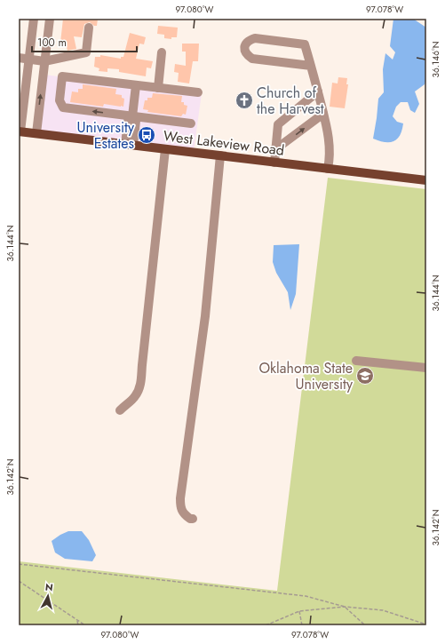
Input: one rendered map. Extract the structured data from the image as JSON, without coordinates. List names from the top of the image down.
{
  "streets": {
    "main road": ["West Lakeview Road"]
  },
  "places": {
    "church": ["Church of the Harvest"],
    "bus stop": ["University Estates"],
    "school or university": ["Oklahoma State University"]
  },
  "scale_bar": "100 m",
  "north": "top",
  "coordinates": [
    "97.080°W",
    "97.078°W",
    "36.146°N",
    "36.144°N",
    "36.142°N"
  ]
}
